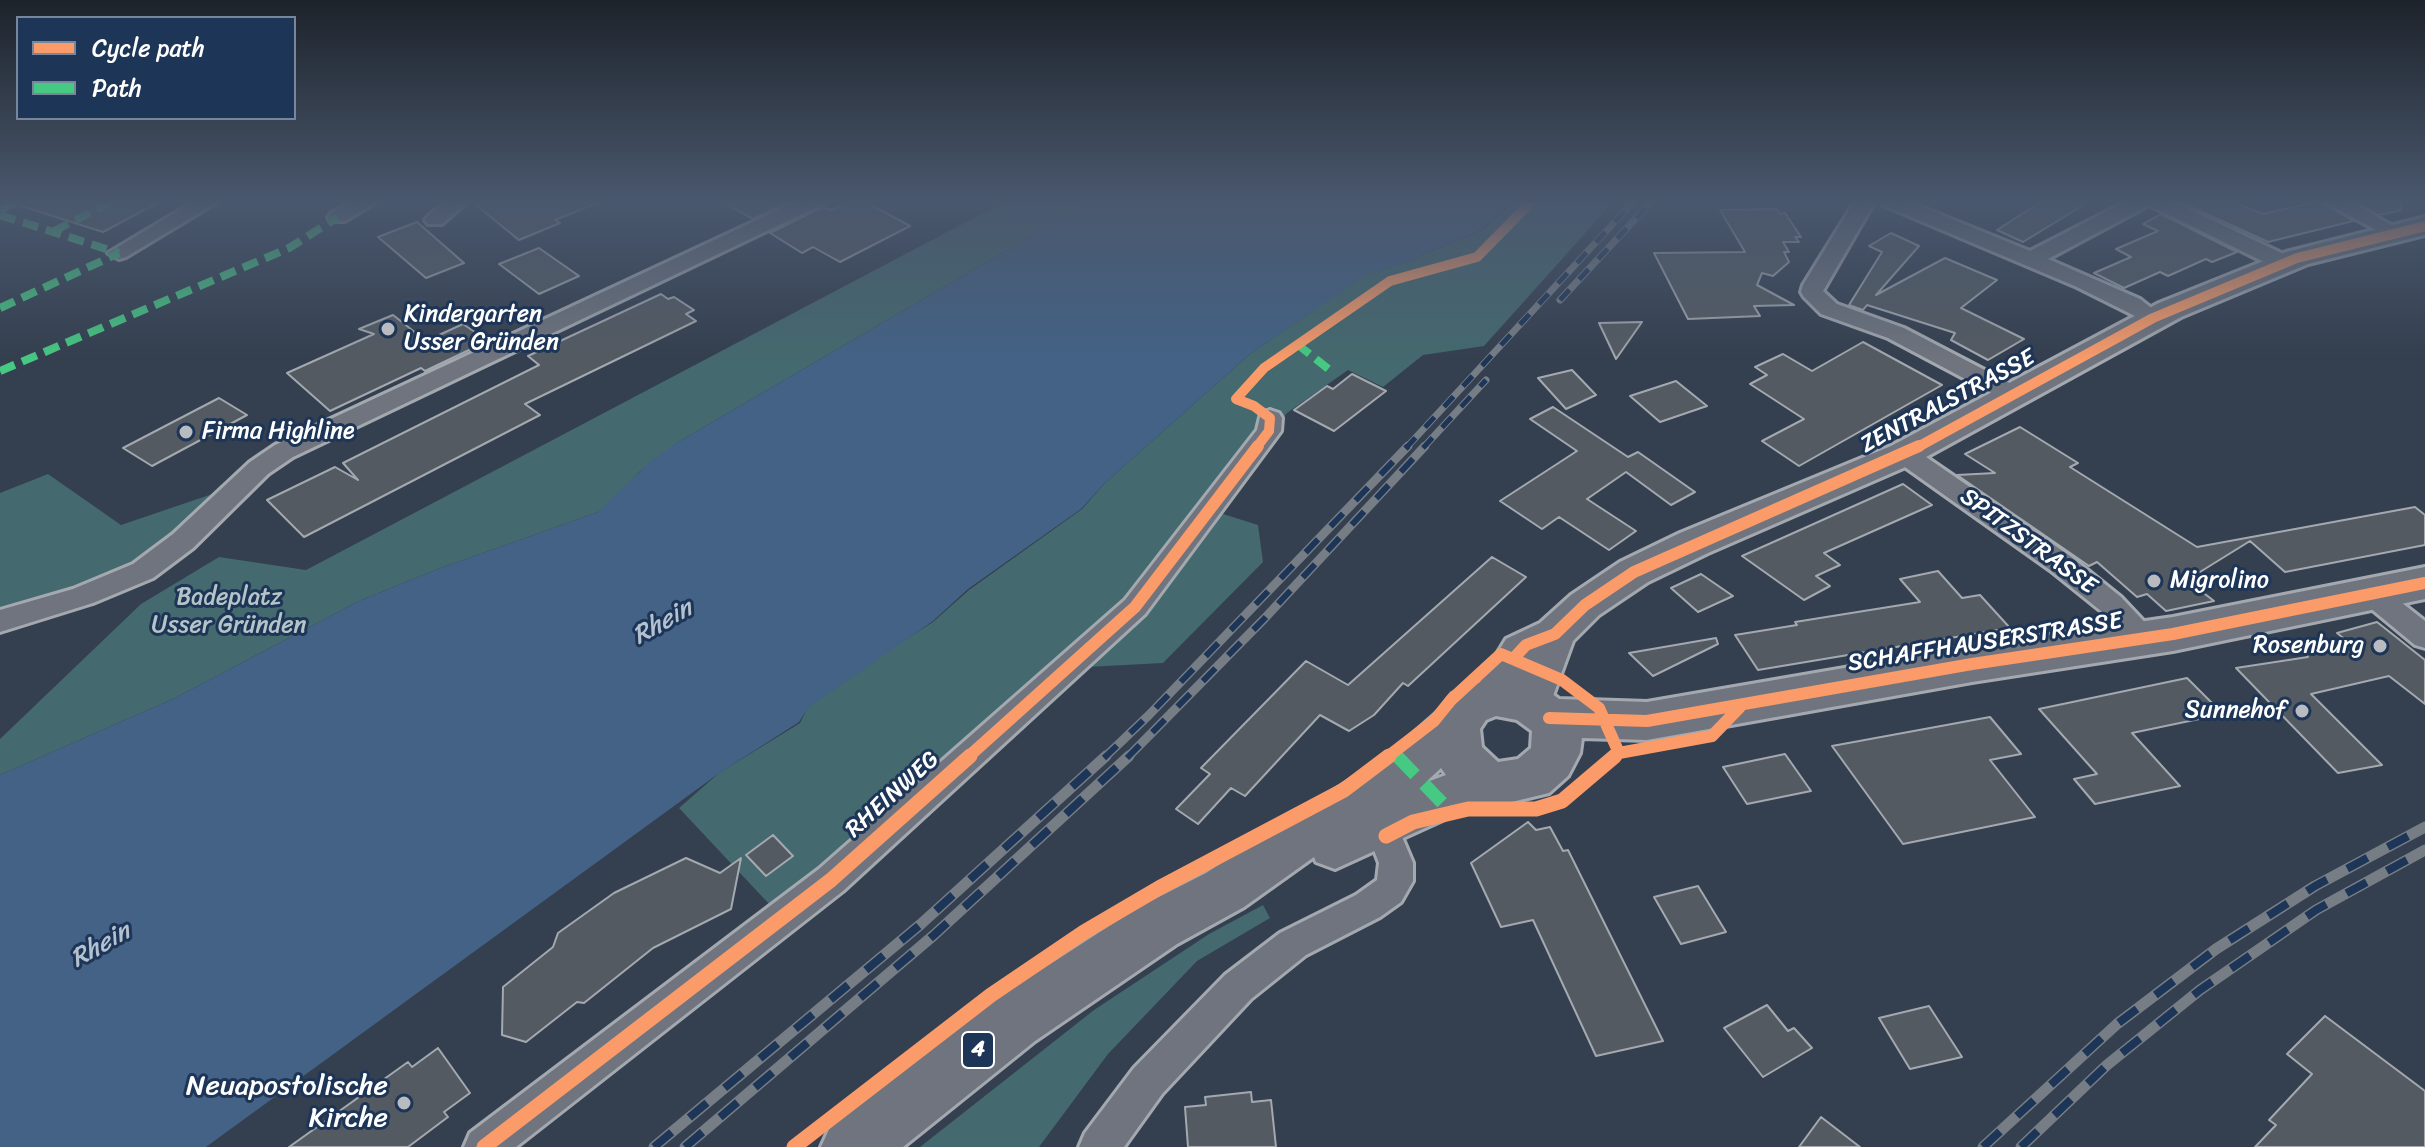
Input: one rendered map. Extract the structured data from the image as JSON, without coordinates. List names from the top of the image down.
{
  "streets": {
    "main road": ["SCHAFFHAUSERSTRASSE", "4"],
    "street": ["ZENTRALSTRASSE", "SPITZSTRASSE", "RHEINWEG"]
  },
  "crossings": [
    ["ZENTRALSTRASSE", "SPITZSTRASSE"],
    ["ZENTRALSTRASSE", "SCHAFFHAUSERSTRASSE"],
    ["SPITZSTRASSE", "SCHAFFHAUSERSTRASSE"]
  ],
  "water": ["Rhein"],
  "parks": ["Badeplatz Usser Gründen"],
  "places": [
    "Kindergarten Usser Gründen",
    "Firma Highline",
    "Migrolino",
    "Rosenburg",
    "Sunnehof",
    "Neuapostolische Kirche"
  ],
  "legend": ["Cycle path", "Path"]
}
